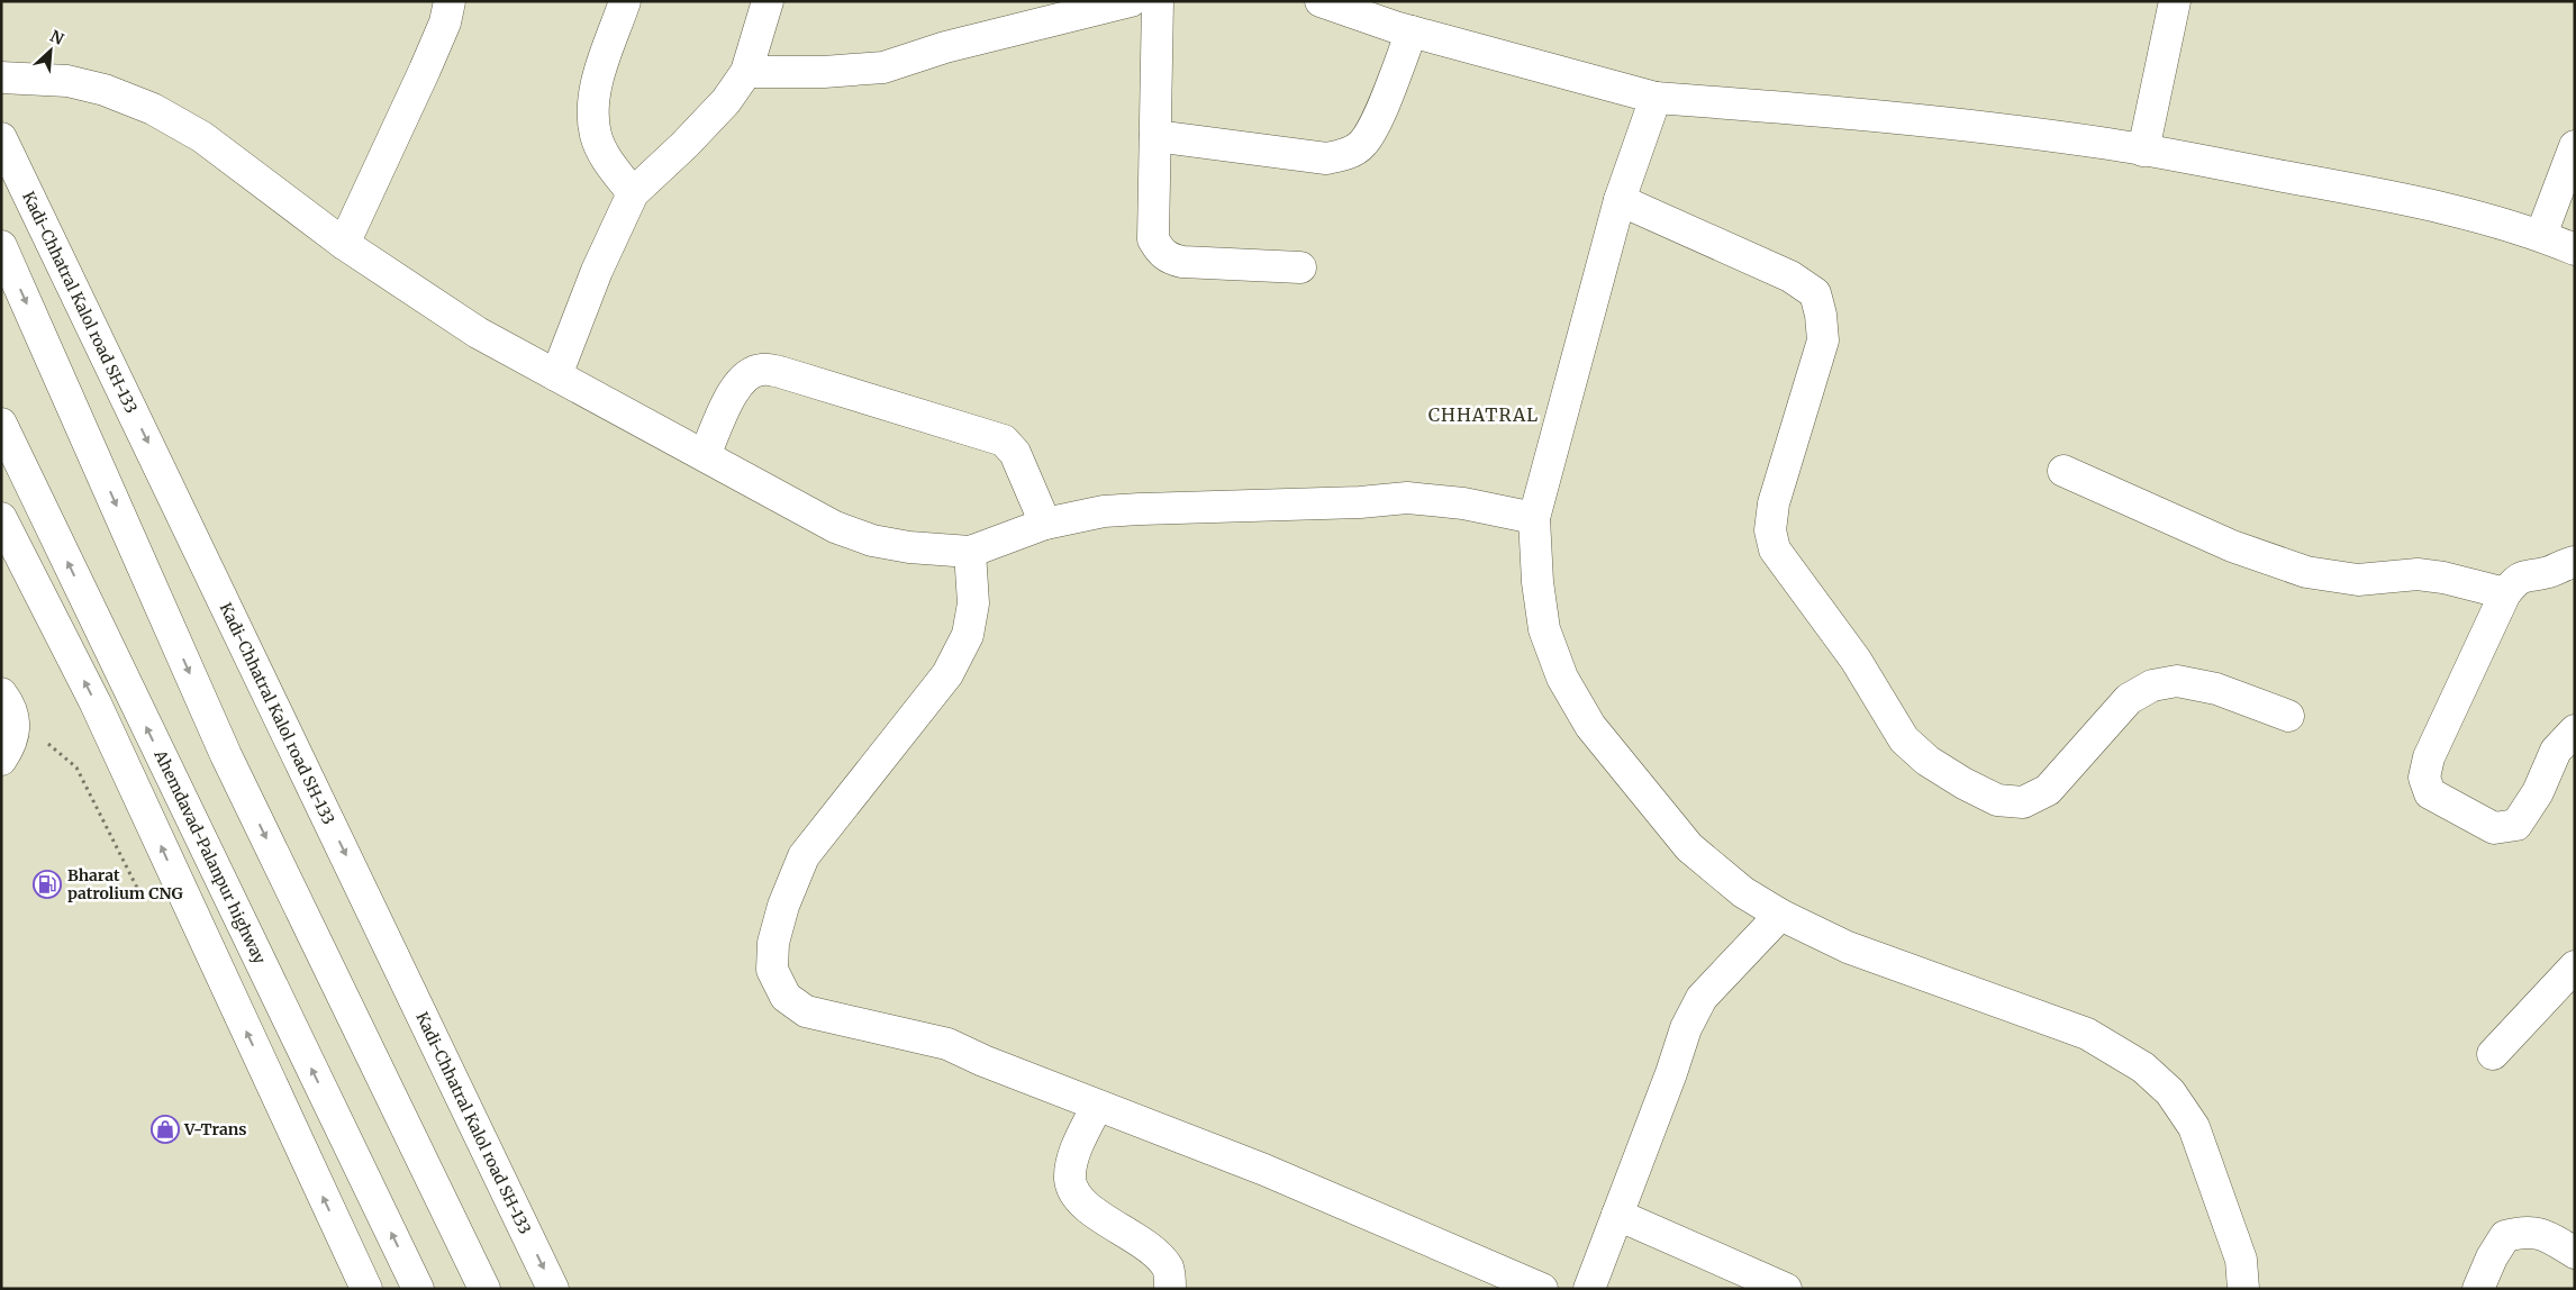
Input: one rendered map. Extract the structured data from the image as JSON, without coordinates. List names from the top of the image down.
{
  "streets": {
    "street": ["Kadi-Chhatral Kalol road SH-133", "Ahemdavad-Palanpur highway"]
  },
  "districts": ["CHHATRAL"],
  "places": {
    "fuel station": ["Bharat patrolium CNG"],
    "shop": ["V-Trans"]
  },
  "north": "top right"
}
